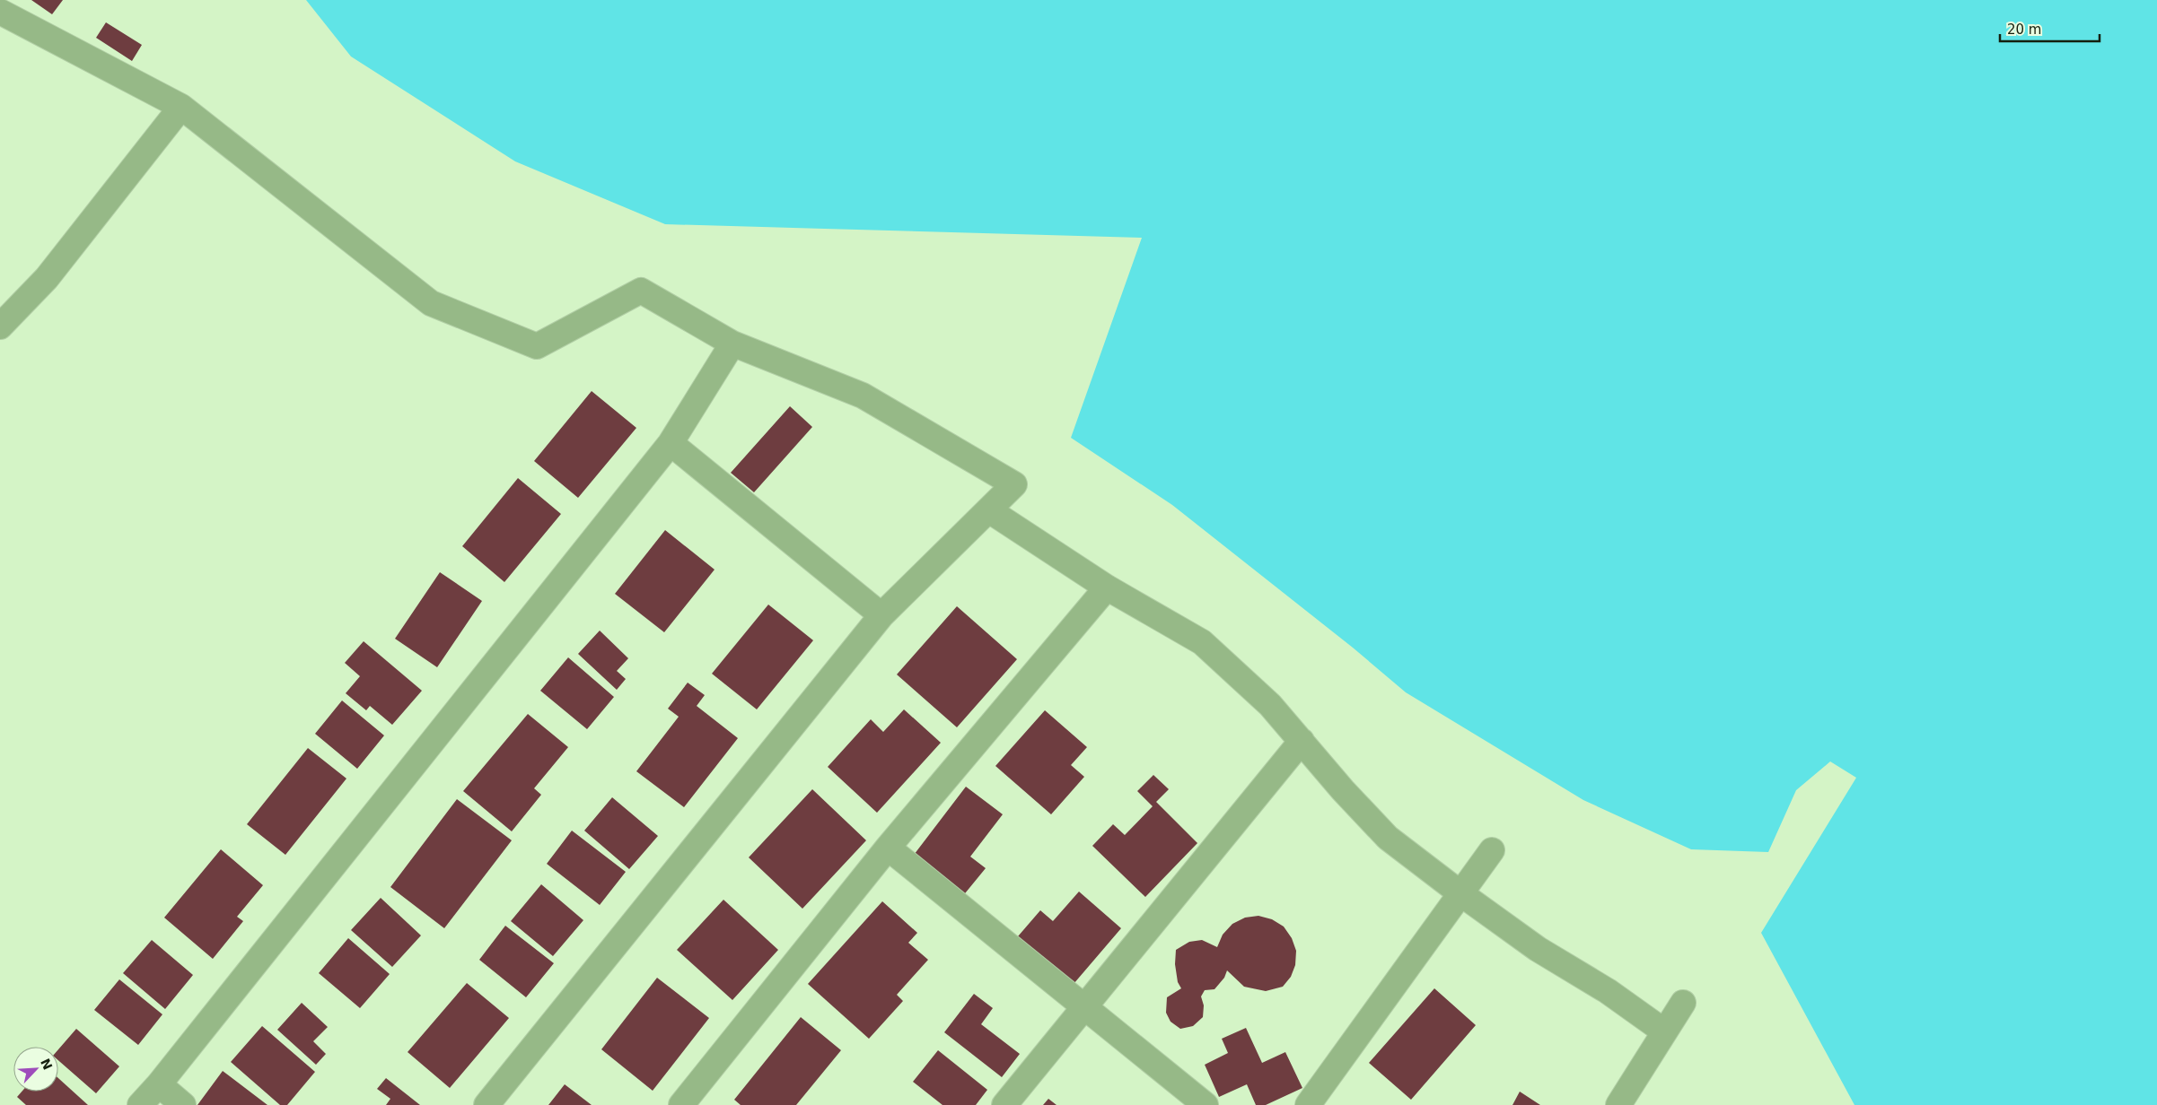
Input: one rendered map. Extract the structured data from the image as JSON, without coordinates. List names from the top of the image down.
{
  "scale_bar": "20 m",
  "north": "top right"
}
